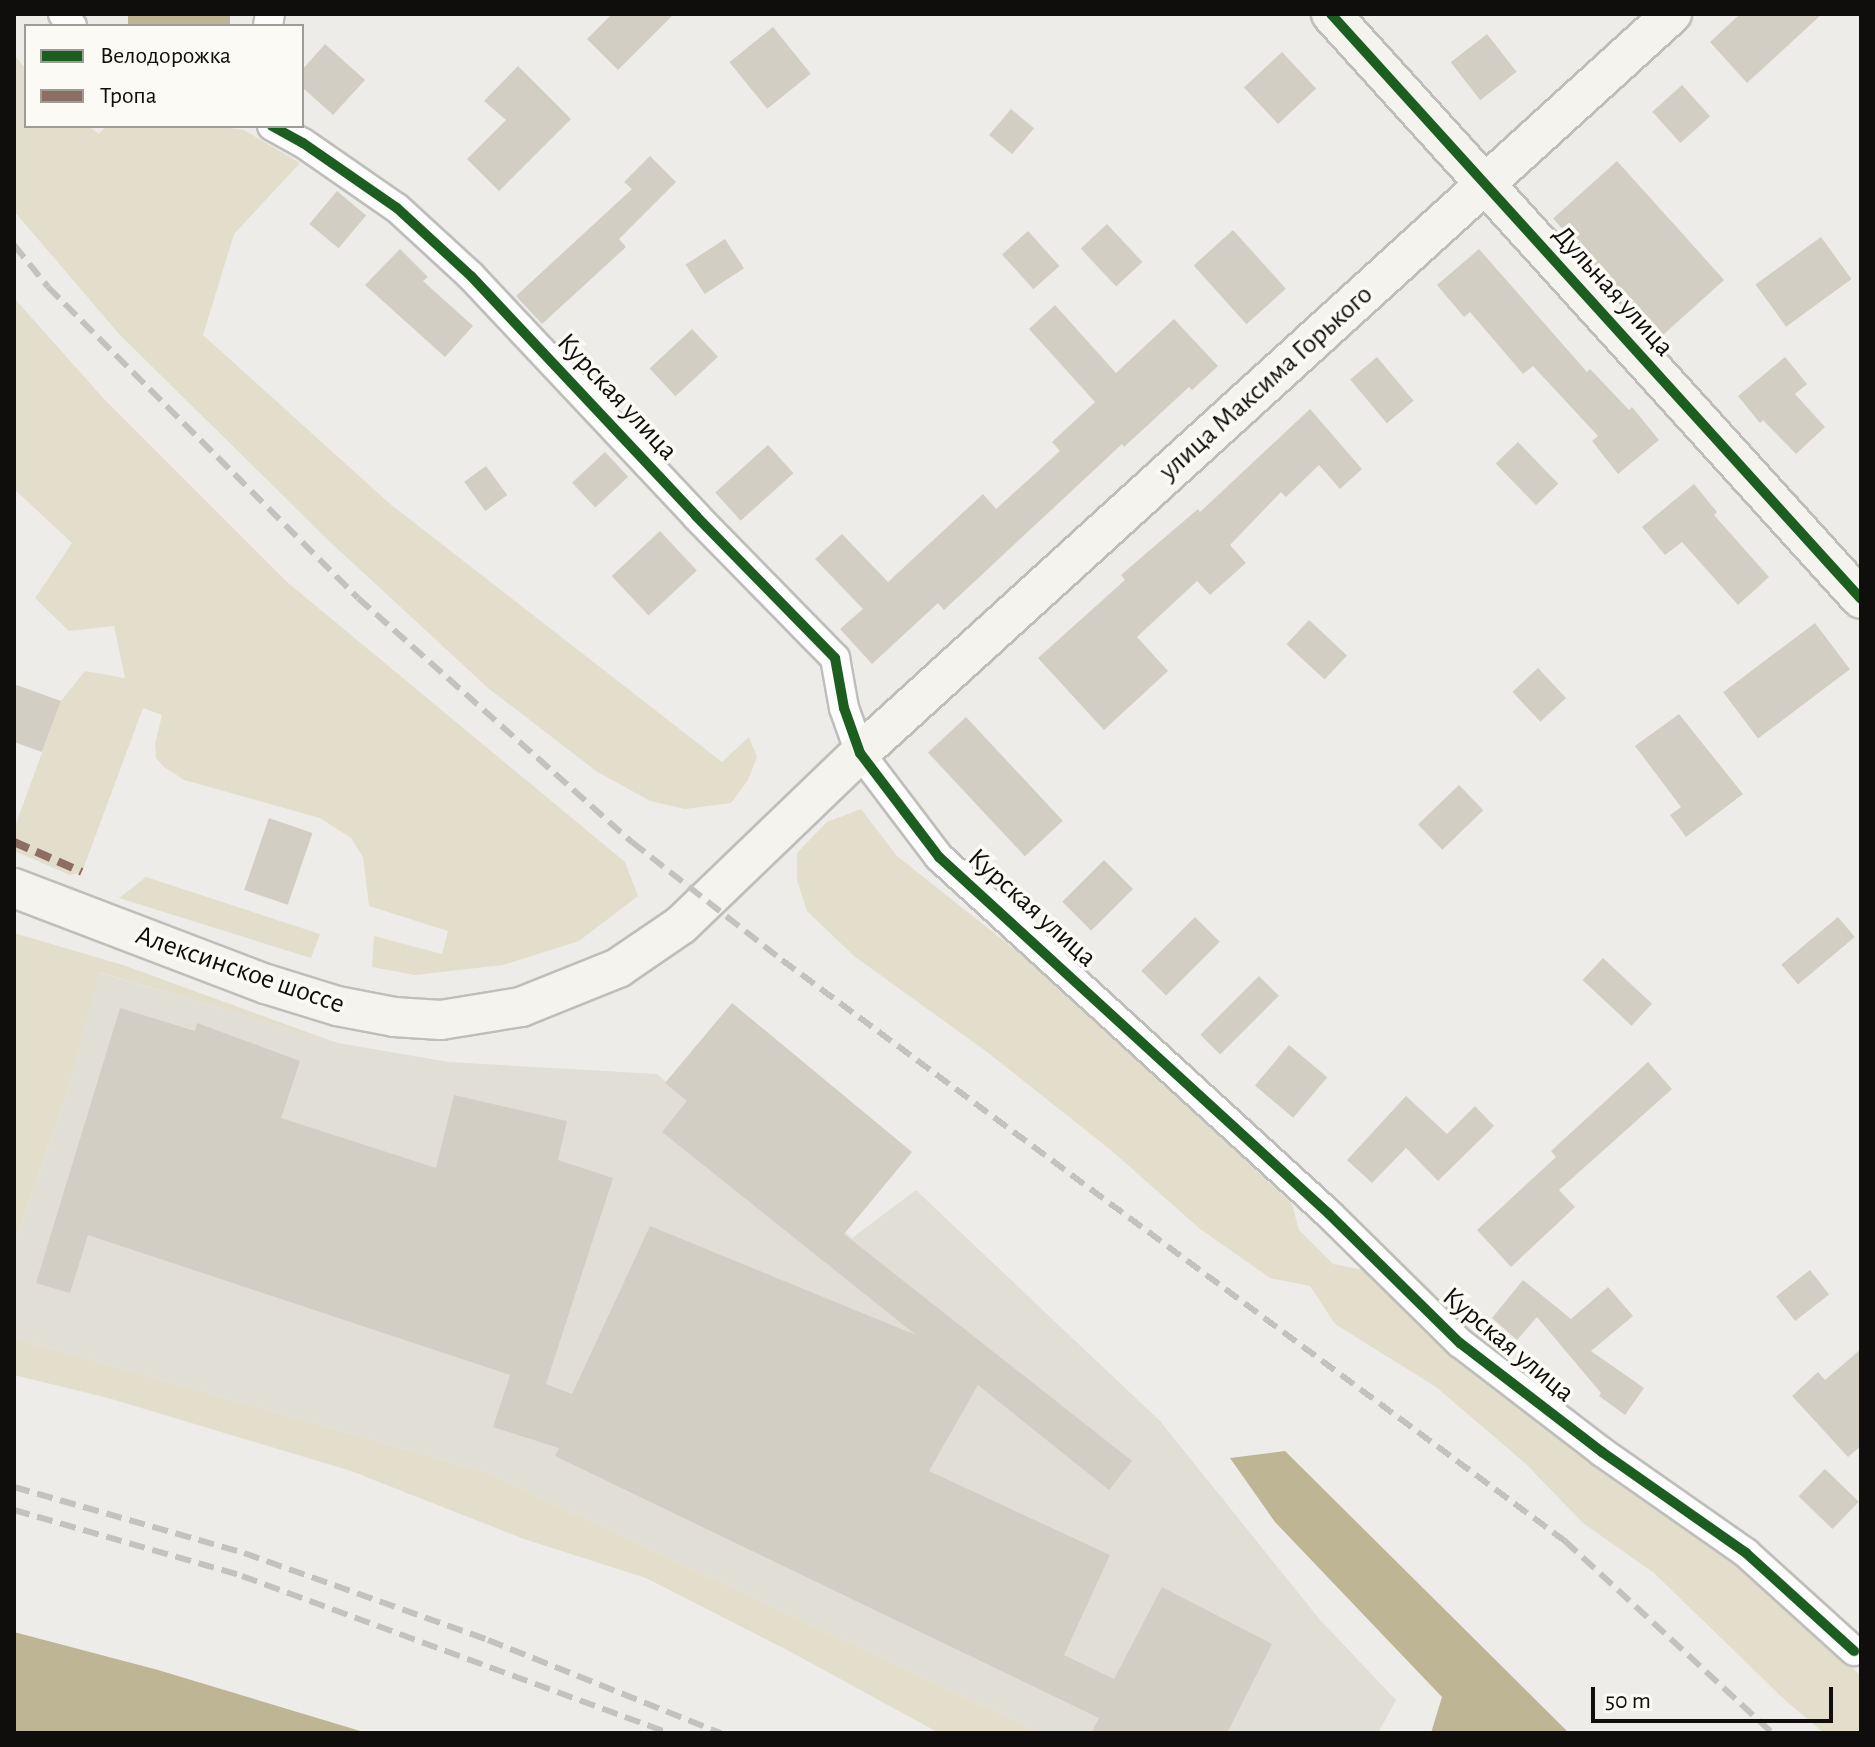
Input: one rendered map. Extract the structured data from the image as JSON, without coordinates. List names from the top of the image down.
{
  "streets": {
    "main road": ["Дульная улица", "улица Максима Горького", "Алексинское шоссе"],
    "street": ["Курская улица"]
  },
  "crossings": [
    ["Дульная улица", "улица Максима Горького"],
    ["улица Максима Горького", "Курская улица"],
    ["улица Максима Горького", "Алексинское шоссе"],
    ["Курская улица", "Алексинское шоссе"]
  ],
  "legend": ["Велодорожка", "Тропа"],
  "scale_bar": "50 m"
}
